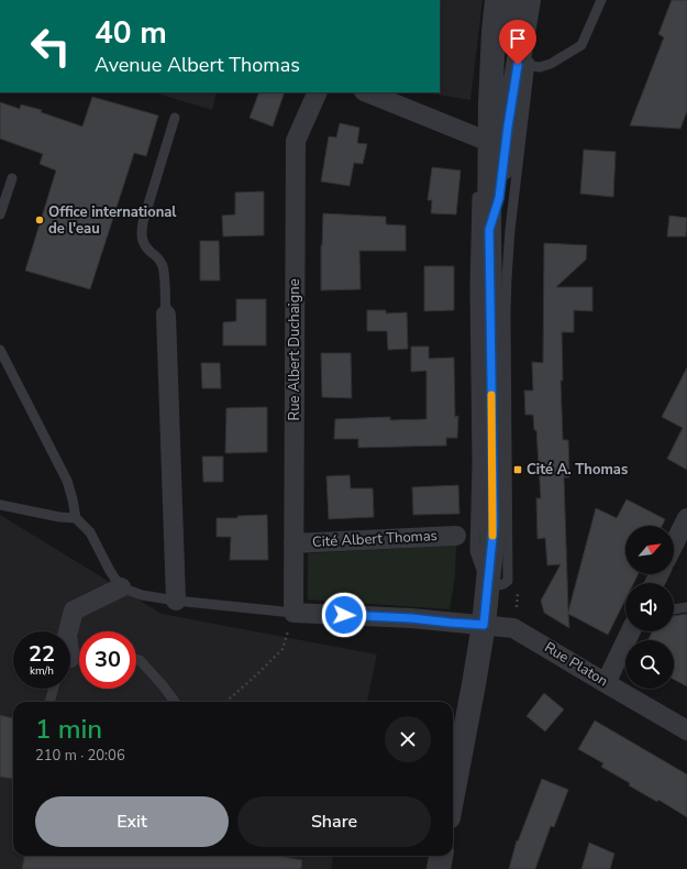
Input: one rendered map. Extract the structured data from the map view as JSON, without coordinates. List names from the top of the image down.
{
  "streets": {
    "street": ["Rue Albert Duchaigne", "Cité Albert Thomas", "Rue Platon"]
  },
  "crossings": [
    ["Rue Albert Duchaigne", "Cité Albert Thomas"],
    ["Rue Albert Duchaigne", "Rue Platon"]
  ],
  "places": {
    "other": ["Office international de l'eau"],
    "transit": ["Cité A. Thomas"]
  },
  "north": "top right",
  "page": {
    "turn": ["40 m", "Avenue Albert Thomas"],
    "speed": "22 km/h",
    "limit": "30",
    "heading": ["1 min", "210 m · 20:06"],
    "buttons": ["Exit", "Share"]
  }
}
